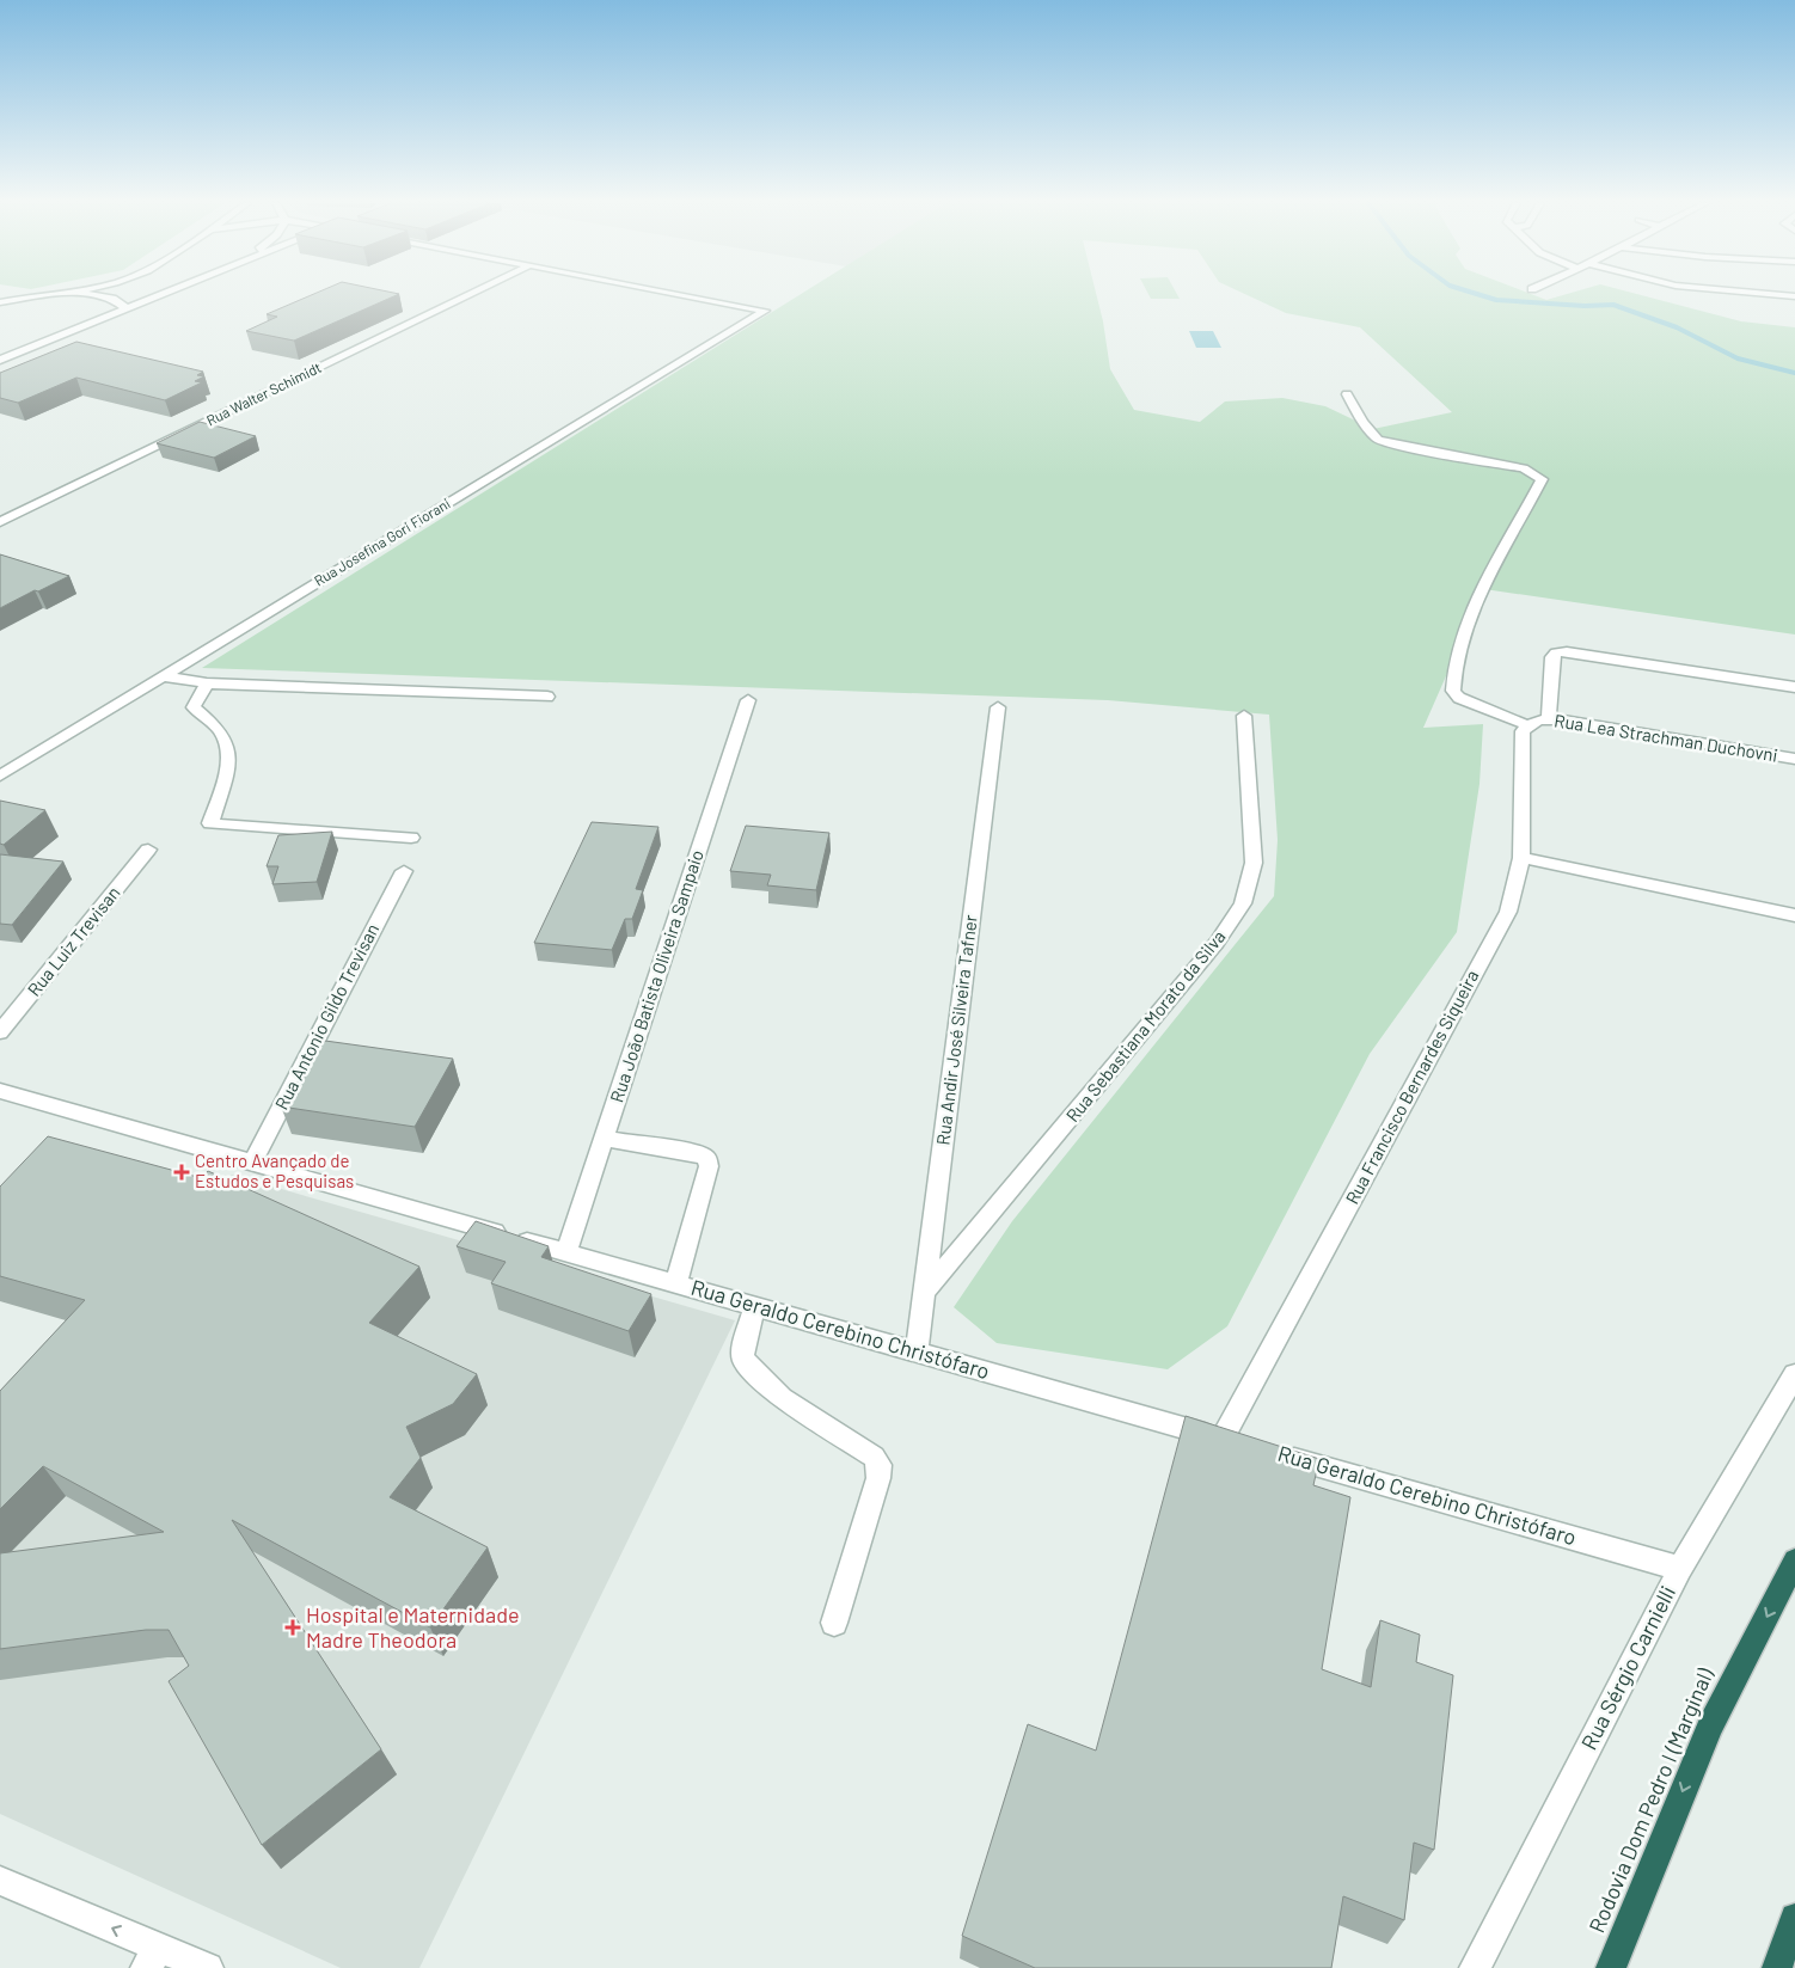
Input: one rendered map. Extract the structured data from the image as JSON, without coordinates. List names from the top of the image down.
{
  "streets": {
    "highway": ["Rodovia Dom Pedro I (Marginal)"],
    "street": [
      "Rua Walter Schimidt",
      "Rua Josefina Gori Fiorani",
      "Rua Lea Strachman Duchovni",
      "Rua Luiz Trevisan",
      "Rua João Batista Oliveira Sampaio",
      "Rua Antonio Gildo Trevisan",
      "Rua Sebastiana Morato da Silva",
      "Rua Andir José Silveira Tafner",
      "Rua Francisco Bernardes Siqueira",
      "Rua Geraldo Cerebino Christófaro",
      "Rua Sérgio Carnielli"
    ]
  },
  "crossings": [
    ["Rua Lea Strachman Duchovni", "Rua Francisco Bernardes Siqueira"],
    ["Rua João Batista Oliveira Sampaio", "Rua Geraldo Cerebino Christófaro"],
    ["Rua Antonio Gildo Trevisan", "Rua Geraldo Cerebino Christófaro"],
    ["Rua Sebastiana Morato da Silva", "Rua Andir José Silveira Tafner"],
    ["Rua Andir José Silveira Tafner", "Rua Geraldo Cerebino Christófaro"],
    ["Rua Francisco Bernardes Siqueira", "Rua Geraldo Cerebino Christófaro"],
    ["Rua Geraldo Cerebino Christófaro", "Rua Sérgio Carnielli"]
  ],
  "one_way": ["Rodovia Dom Pedro I (Marginal)"],
  "places": {
    "health": ["Centro Avançado de Estudos e Pesquisas", "Hospital e Maternidade Madre Theodora"]
  }
}
